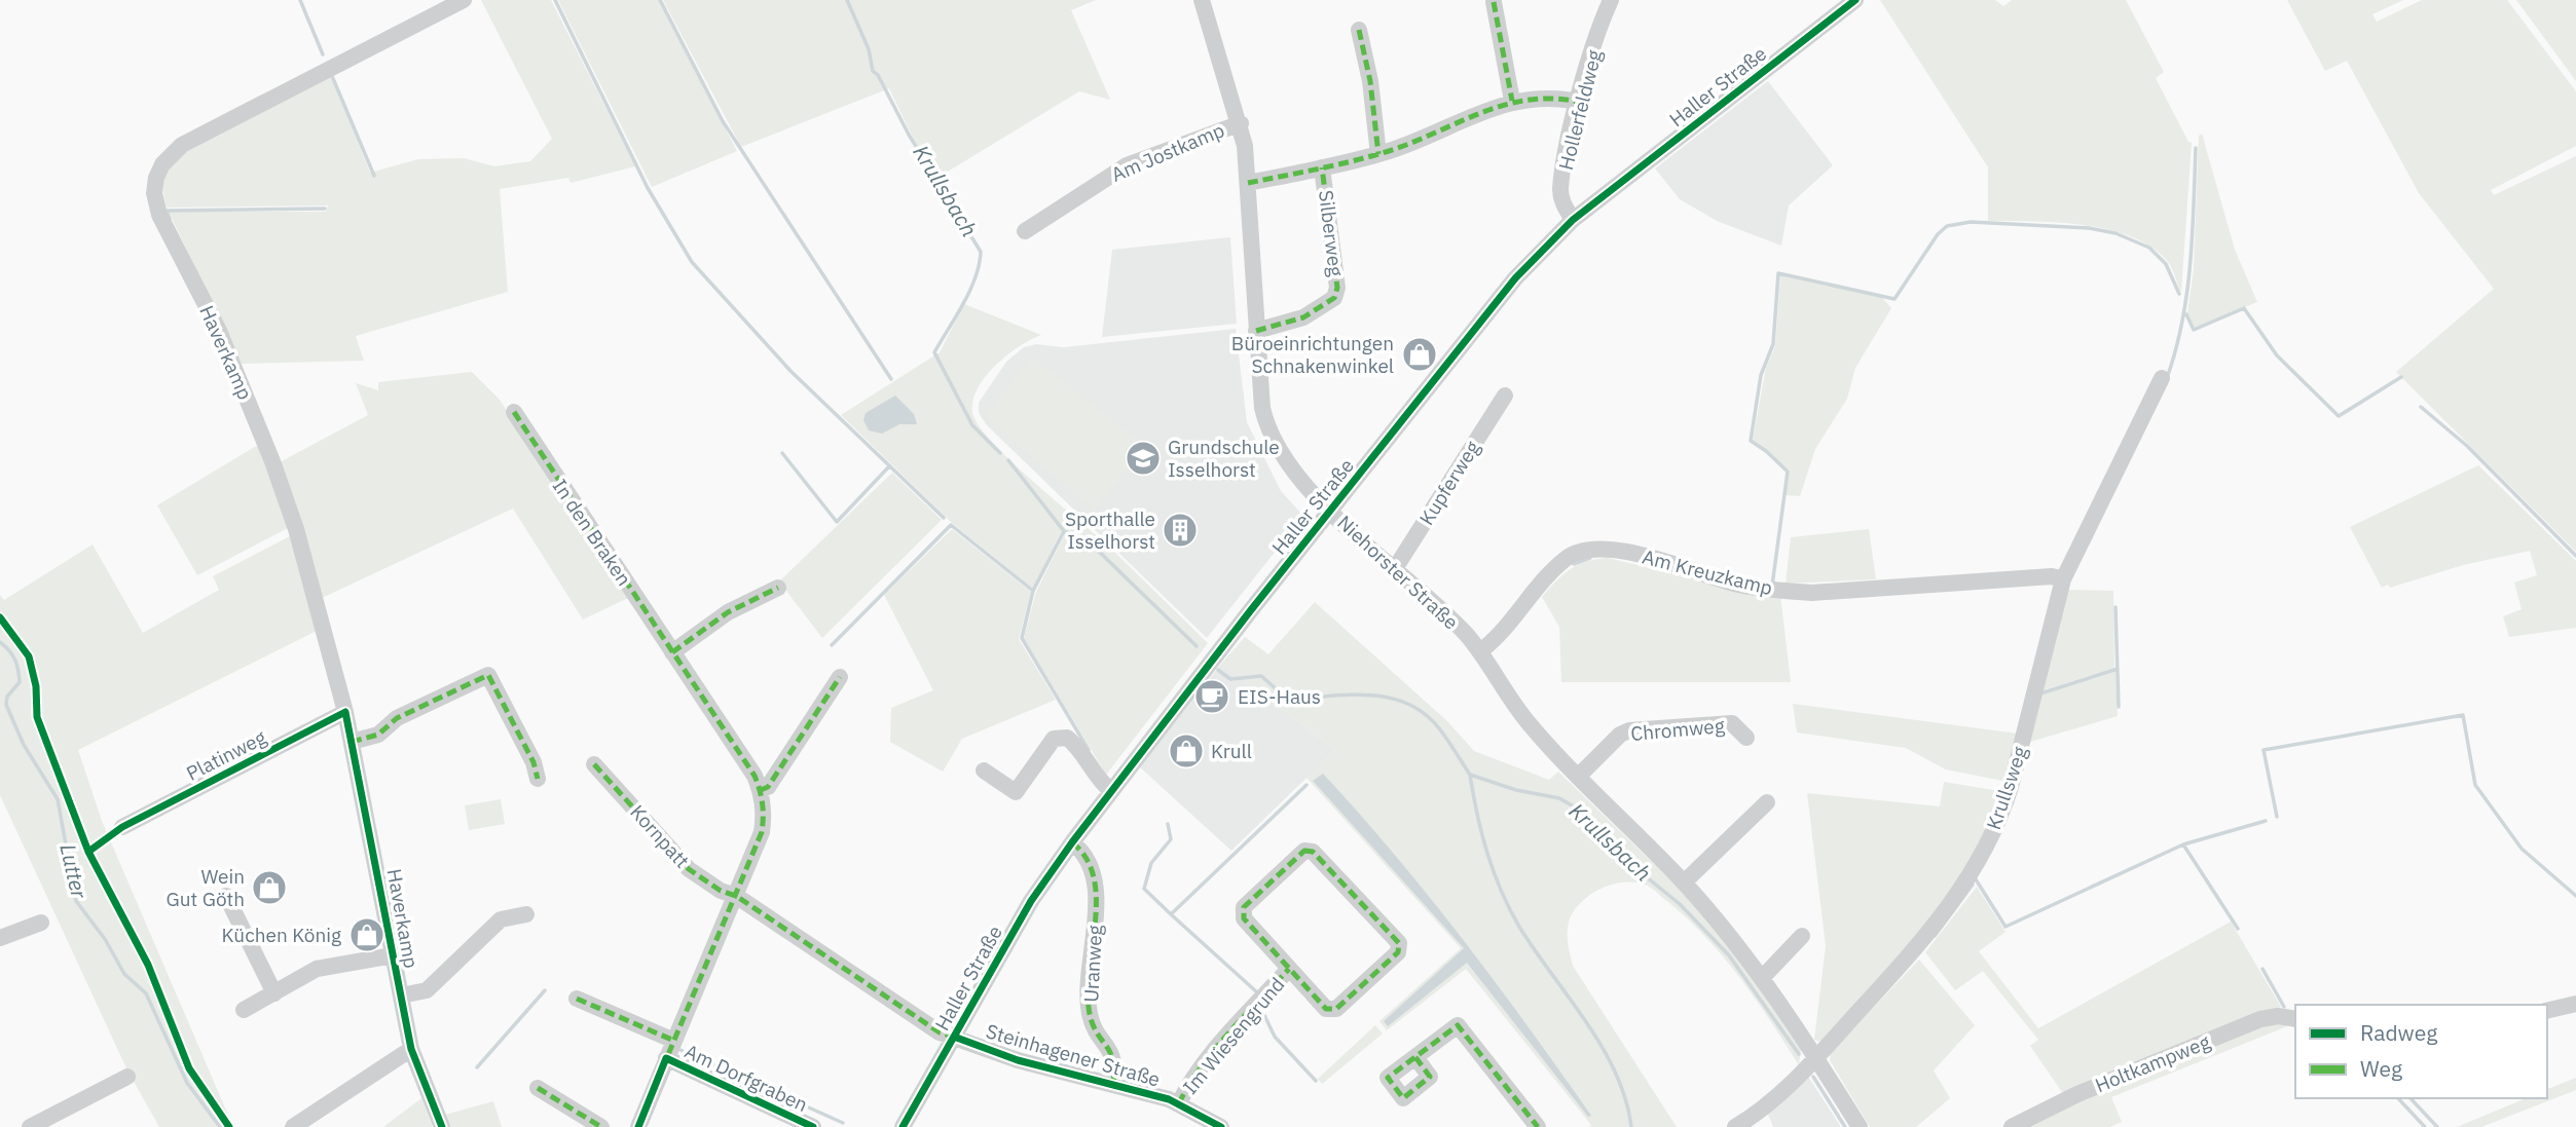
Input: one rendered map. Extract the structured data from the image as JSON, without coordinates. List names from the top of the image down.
{
  "streets": {
    "street": [
      "Haller Straße",
      "Hollerfeldweg",
      "Am Jostkamp",
      "Silberweg",
      "Haverkamp",
      "Kupferweg",
      "In den Braken",
      "Niehorster Straße",
      "Am Kreuzkamp",
      "Chromweg",
      "Platinweg",
      "Krullsweg",
      "Kornpatt",
      "Uranweg",
      "Im Wiesengrund",
      "Steinhagener Straße",
      "Holtkampweg",
      "Am Dorfgraben"
    ]
  },
  "crossings": [
    ["Haller Straße", "Hollerfeldweg"],
    ["Haller Straße", "Niehorster Straße"],
    ["Haller Straße", "Uranweg"],
    ["Haller Straße", "Steinhagener Straße"],
    ["Hollerfeldweg", "Silberweg"],
    ["Am Jostkamp", "Niehorster Straße"],
    ["Silberweg", "Niehorster Straße"],
    ["Haverkamp", "Platinweg"],
    ["Kupferweg", "Niehorster Straße"],
    ["In den Braken", "Kornpatt"],
    ["In den Braken", "Am Dorfgraben"],
    ["Niehorster Straße", "Am Kreuzkamp"],
    ["Niehorster Straße", "Chromweg"],
    ["Niehorster Straße", "Krullsweg"],
    ["Am Kreuzkamp", "Krullsweg"],
    ["Uranweg", "Steinhagener Straße"],
    ["Im Wiesengrund", "Steinhagener Straße"]
  ],
  "water": ["Krullsbach", "Lutter"],
  "places": {
    "shop": [
      "Büroeinrichtungen Schnakenwinkel",
      "Krull",
      "Wein Gut Göth",
      "Küchen König"
    ],
    "school or university": ["Grundschule Isselhorst"],
    "building": ["Sporthalle Isselhorst"],
    "cafe": ["EIS-Haus"]
  },
  "legend": ["Radweg", "Weg"]
}
